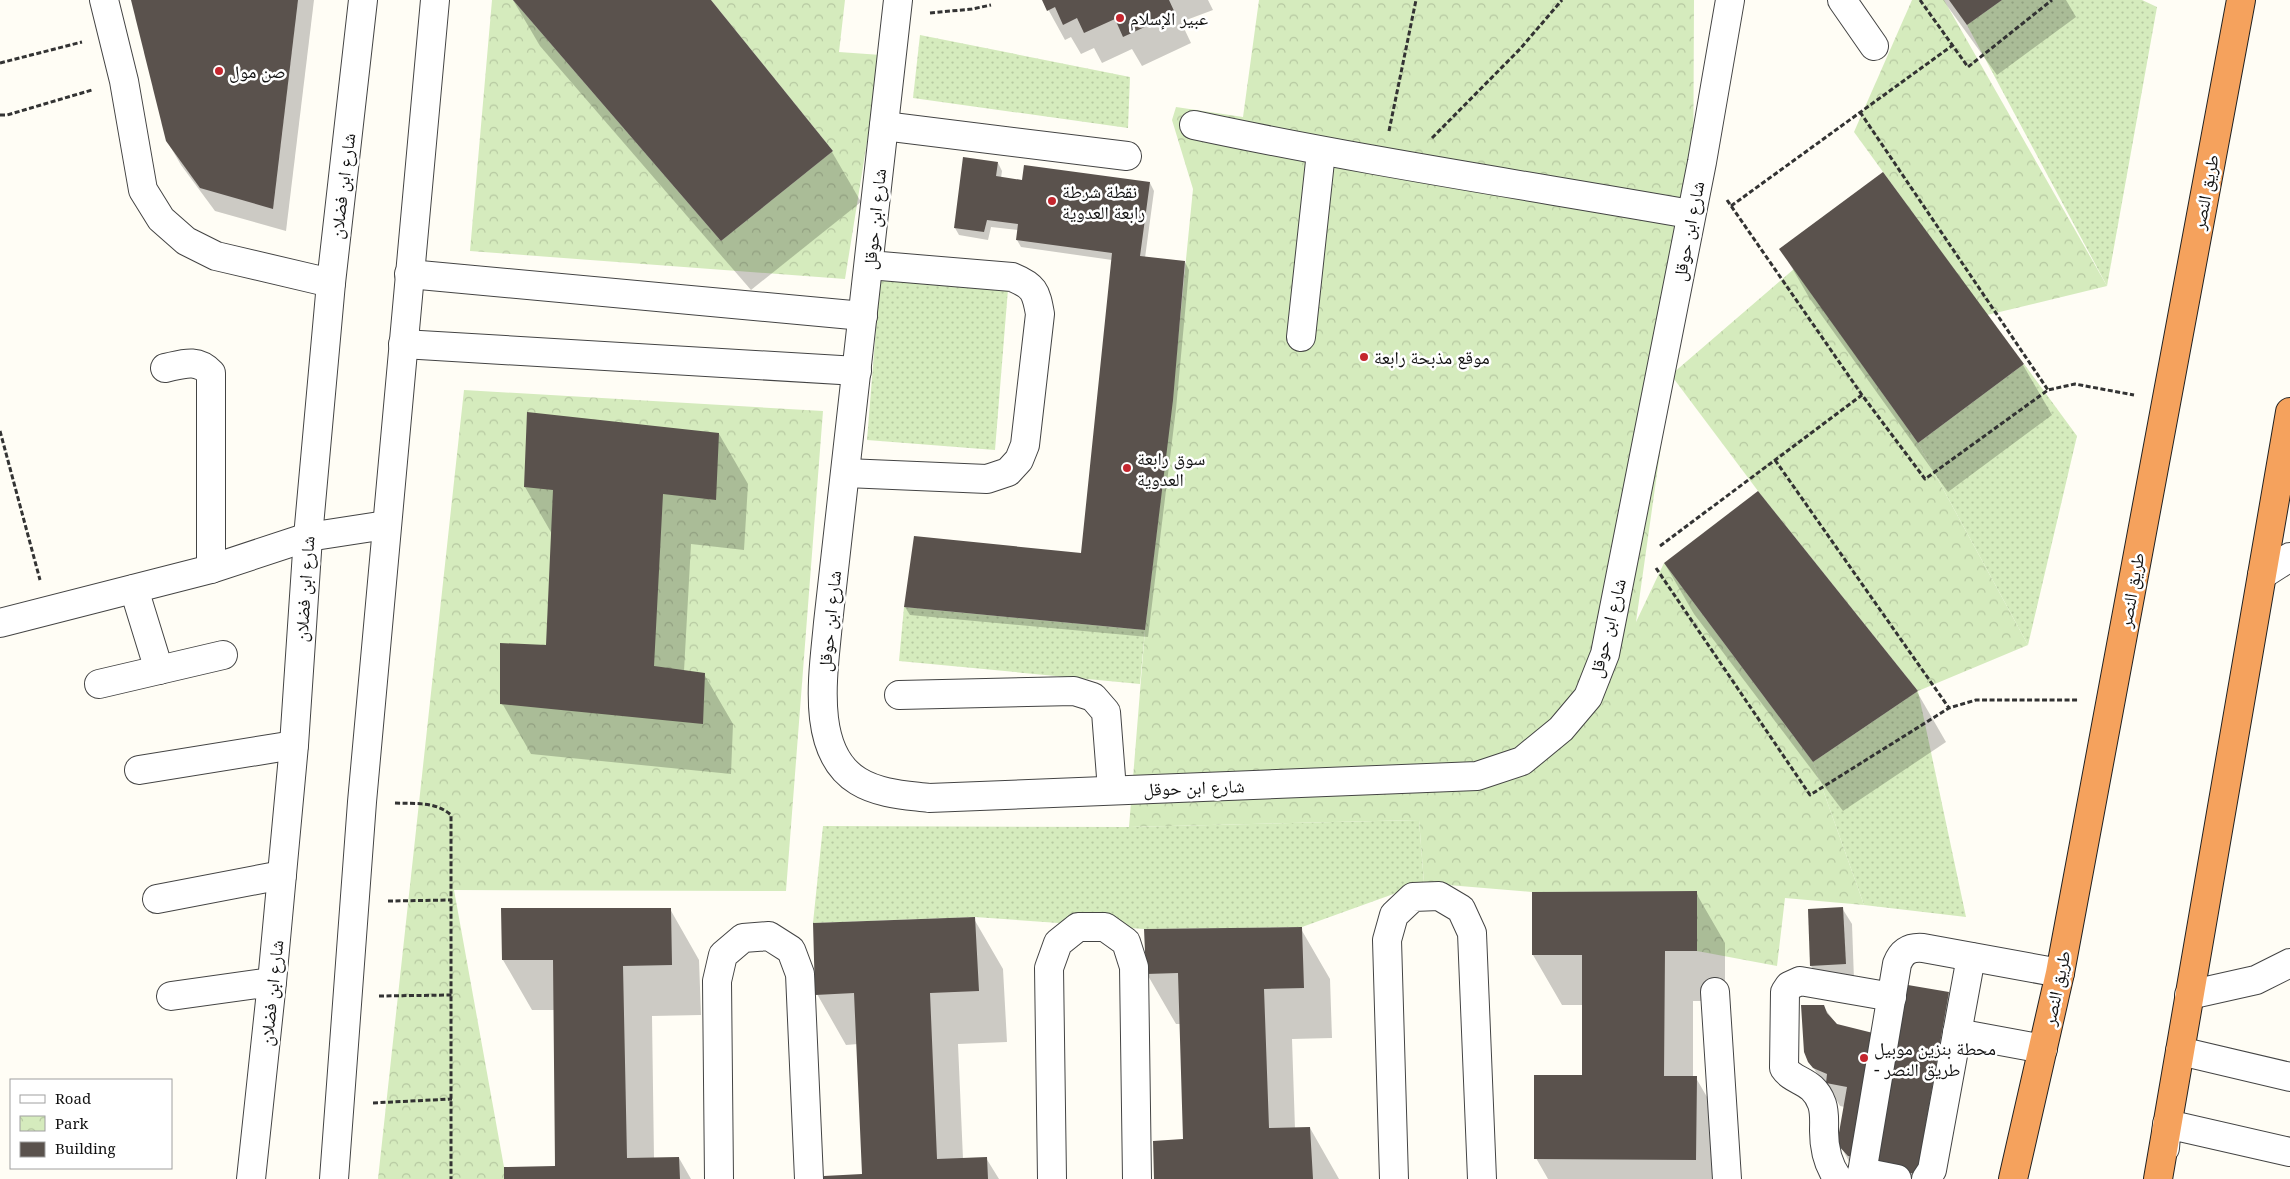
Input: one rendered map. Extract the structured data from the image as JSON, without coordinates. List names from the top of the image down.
{
  "streets": {
    "highway": ["طريق النصر"],
    "street": ["شارع ابن فضلان", "شارع ابن حوقل"]
  },
  "places": [
    "عبير الإسلام",
    "صن مول",
    "نقطة شرطة رابعة العدوية",
    "موقع مذبحة رابعة",
    "سوق رابعة العدوية",
    "محطة بنزين موبيل - طريق النصر"
  ],
  "legend": ["Road", "Park", "Building"]
}
